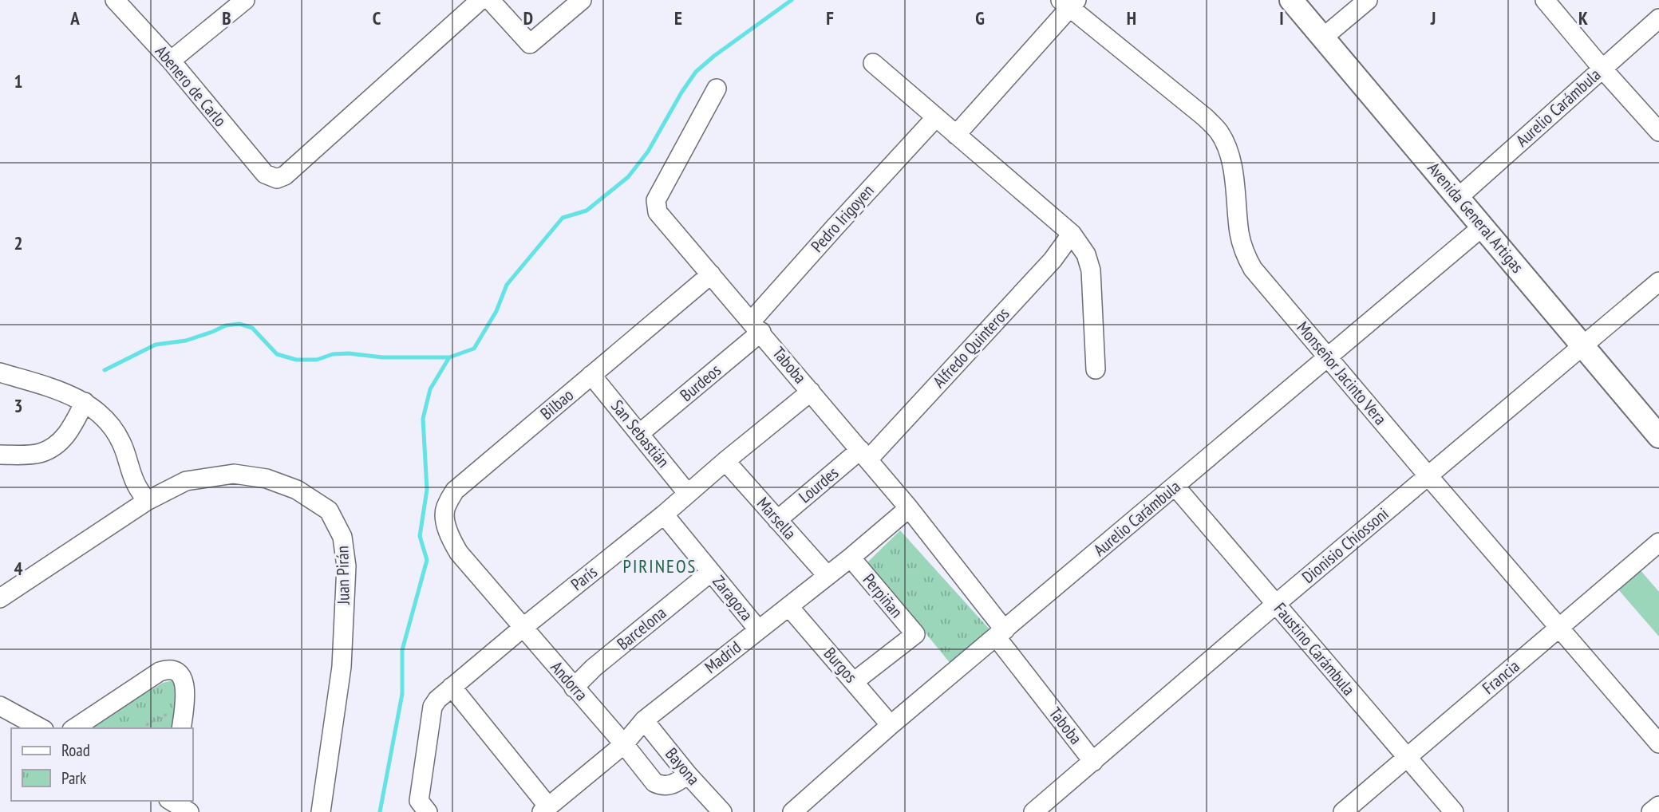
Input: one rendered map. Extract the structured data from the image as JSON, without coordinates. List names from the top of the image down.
{
  "streets": {
    "main road": ["Avenida General Artigas"],
    "street": [
      "Abenero de Carlo",
      "Aurelio Carámbula",
      "Pedro Irigoyen",
      "Alfredo Quinteros",
      "Taboba",
      "Monseñor Jacinto Vera",
      "Burdeos",
      "Bilbao",
      "San Sebastián",
      "Lourdes",
      "Marsella",
      "Dionisio Chiossoni",
      "Juan Pirán",
      "París",
      "Perpiñan",
      "Zaragoza",
      "Barcelona",
      "Faustino Carámbula",
      "Madrid",
      "Burgos",
      "Francia",
      "Andorra",
      "Bayona"
    ]
  },
  "crossings": [
    ["Aurelio Carámbula", "Avenida General Artigas"],
    ["Aurelio Carámbula", "Taboba"],
    ["Aurelio Carámbula", "Monseñor Jacinto Vera"],
    ["Aurelio Carámbula", "Faustino Carámbula"],
    ["Aurelio Carámbula", "Burgos"],
    ["Avenida General Artigas", "Dionisio Chiossoni"],
    ["Pedro Irigoyen", "Taboba"],
    ["Pedro Irigoyen", "Burdeos"],
    ["Alfredo Quinteros", "Taboba"],
    ["Alfredo Quinteros", "Lourdes"],
    ["Taboba", "Burdeos"],
    ["Taboba", "Bilbao"],
    ["Taboba", "Lourdes"],
    ["Taboba", "Dionisio Chiossoni"],
    ["Taboba", "París"],
    ["Taboba", "Madrid"],
    ["Monseñor Jacinto Vera", "Dionisio Chiossoni"],
    ["Monseñor Jacinto Vera", "Francia"],
    ["Burdeos", "San Sebastián"],
    ["Bilbao", "San Sebastián"],
    ["Bilbao", "Andorra"],
    ["San Sebastián", "París"],
    ["Lourdes", "Marsella"],
    ["Marsella", "París"],
    ["Marsella", "Madrid"],
    ["Dionisio Chiossoni", "Faustino Carámbula"],
    ["París", "Zaragoza"],
    ["París", "Andorra"],
    ["Perpiñan", "Madrid"],
    ["Perpiñan", "Burgos"],
    ["Zaragoza", "Barcelona"],
    ["Zaragoza", "Madrid"],
    ["Barcelona", "Andorra"],
    ["Faustino Carámbula", "Francia"],
    ["Madrid", "Burgos"],
    ["Madrid", "Andorra"],
    ["Madrid", "Bayona"],
    ["Andorra", "Bayona"]
  ],
  "districts": ["PIRINEOS"],
  "legend": ["Road", "Park"],
  "grid": {
    "columns": [
      "A",
      "B",
      "C",
      "D",
      "E",
      "F",
      "G",
      "H",
      "I",
      "J",
      "K"
    ],
    "rows": [
      "1",
      "2",
      "3",
      "4"
    ]
  }
}
